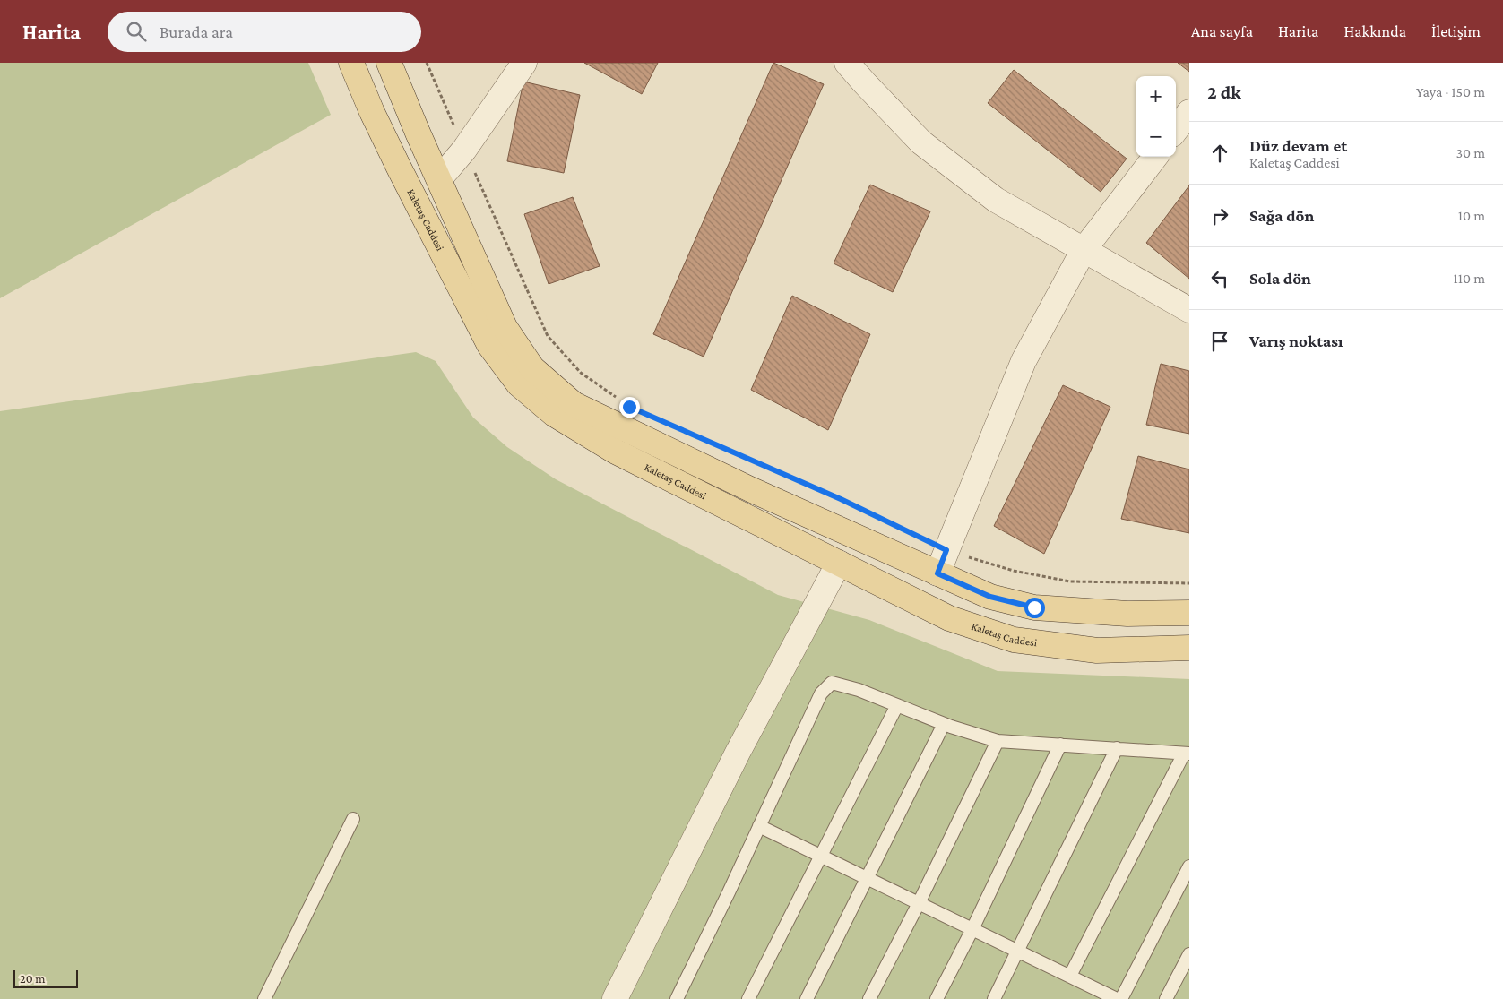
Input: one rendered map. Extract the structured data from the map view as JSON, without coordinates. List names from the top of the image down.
{
  "streets": {
    "main road": ["Kaletaş Caddesi"]
  },
  "scale_bar": "20 m",
  "page": {
    "header": "Harita",
    "search": "Burada ara",
    "nav": [
      "Ana sayfa",
      "Harita",
      "Hakkında",
      "İletişim"
    ],
    "heading": ["2 dk", "Yaya · 150 m"],
    "map_buttons": ["+", "−"],
    "list": [
      ["Düz devam et", "Kaletaş Caddesi", "30 m"],
      ["Sağa dön", "10 m"],
      ["Sola dön", "110 m"],
      "Varış noktası"
    ],
    "scale": "20 m"
  }
}
